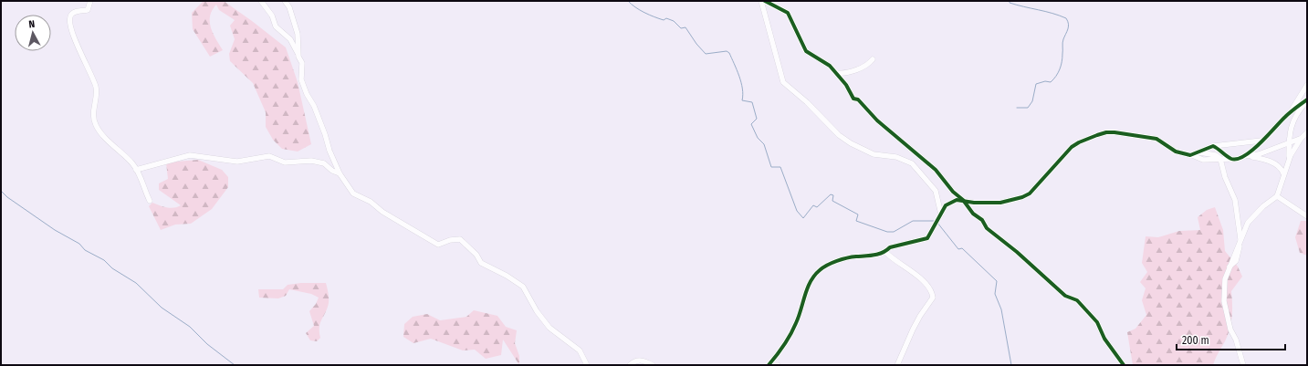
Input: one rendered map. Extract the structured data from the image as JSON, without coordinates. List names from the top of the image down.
{
  "scale_bar": "200 m",
  "north": "top"
}
